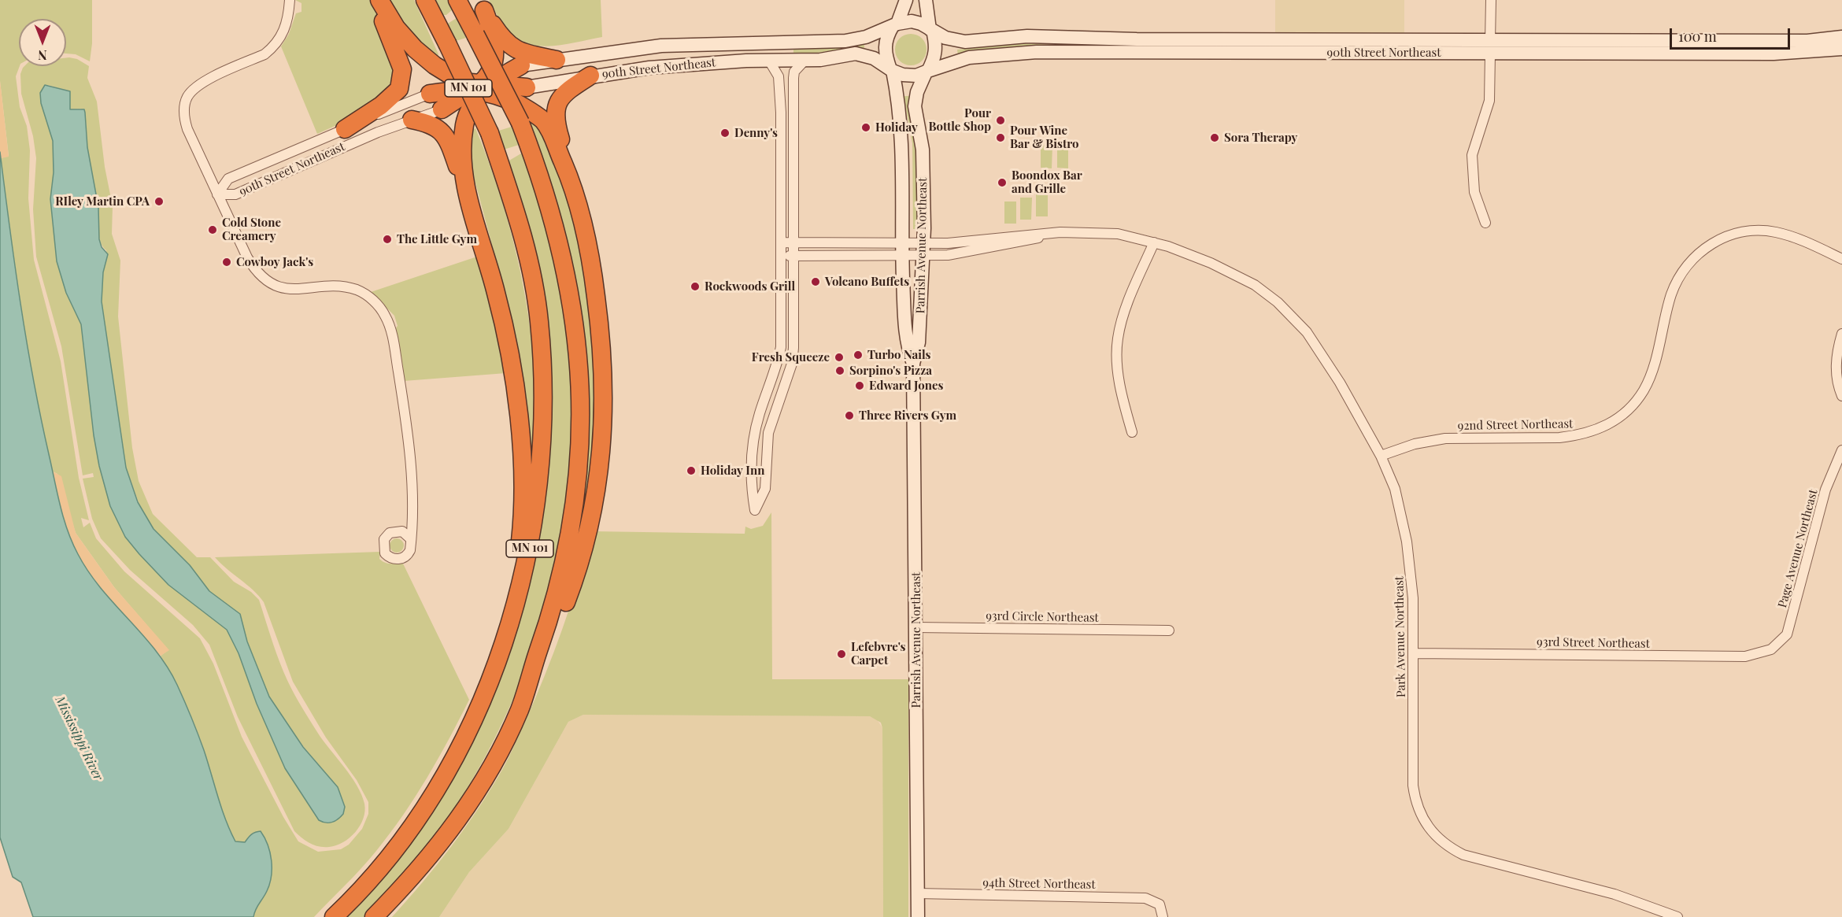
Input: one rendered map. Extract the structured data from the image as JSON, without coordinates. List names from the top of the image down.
{
  "streets": {
    "highway": ["MN 101"],
    "main road": ["90th Street Northeast", "Parrish Avenue Northeast"],
    "street": [
      "92nd Street Northeast",
      "Page Avenue Northeast",
      "93rd Circle Northeast",
      "Park Avenue Northeast",
      "93rd Street Northeast",
      "94th Street Northeast"
    ]
  },
  "crossings": [
    ["90th Street Northeast", "Parrish Avenue Northeast"],
    ["Parrish Avenue Northeast", "93rd Circle Northeast"],
    ["Parrish Avenue Northeast", "Park Avenue Northeast"],
    ["Parrish Avenue Northeast", "94th Street Northeast"],
    ["92nd Street Northeast", "Park Avenue Northeast"],
    ["Page Avenue Northeast", "93rd Street Northeast"],
    ["Park Avenue Northeast", "93rd Street Northeast"]
  ],
  "water": ["Mississippi River"],
  "places": [
    "Pour Bottle Shop",
    "Holiday",
    "Denny's",
    "Pour Wine Bar & Bistro",
    "Sora Therapy",
    "Boondox Bar and Grille",
    "RIley Martin CPA",
    "Cold Stone Creamery",
    "The Little Gym",
    "Cowboy Jack's",
    "Volcano Buffets",
    "Rockwoods Grill",
    "Turbo Nails",
    "Fresh Squeeze",
    "Sorpino's Pizza",
    "Edward Jones",
    "Three Rivers Gym",
    "Holiday Inn",
    "Lefebvre's Carpet"
  ],
  "scale_bar": "100 m",
  "north": "bottom"
}
